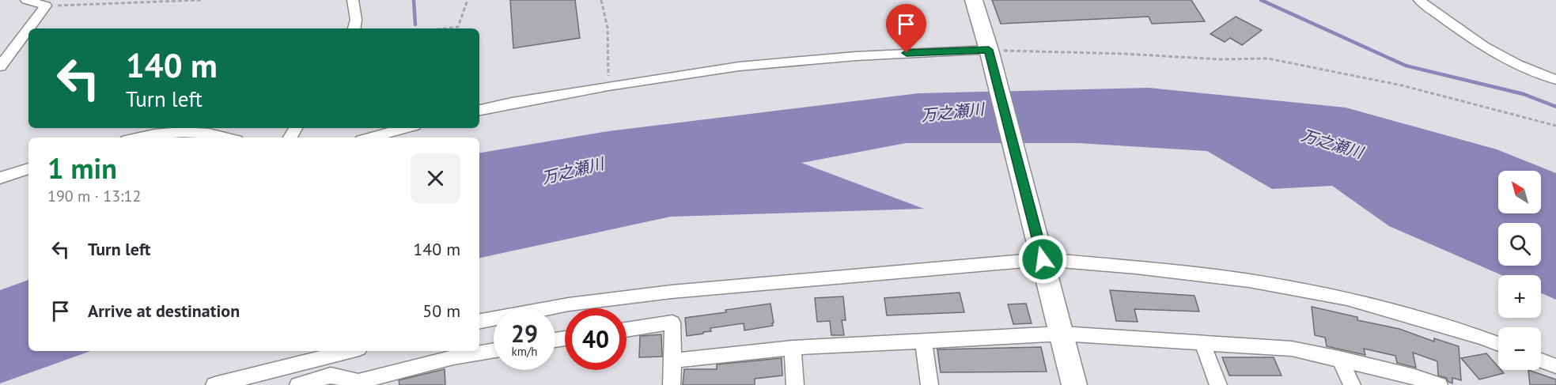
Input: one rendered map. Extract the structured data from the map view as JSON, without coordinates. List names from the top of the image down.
{
  "water": ["万之瀬川"],
  "north": "top left",
  "page": {
    "turn": ["140 m", "Turn left"],
    "heading": ["1 min", "190 m · 13:12"],
    "map_buttons": ["+", "−"],
    "list": [
      {
        "name": "Turn left",
        "value": "140 m"
      },
      {
        "name": "Arrive at destination",
        "value": "50 m"
      }
    ],
    "speed": "29 km/h",
    "limit": "40"
  }
}
